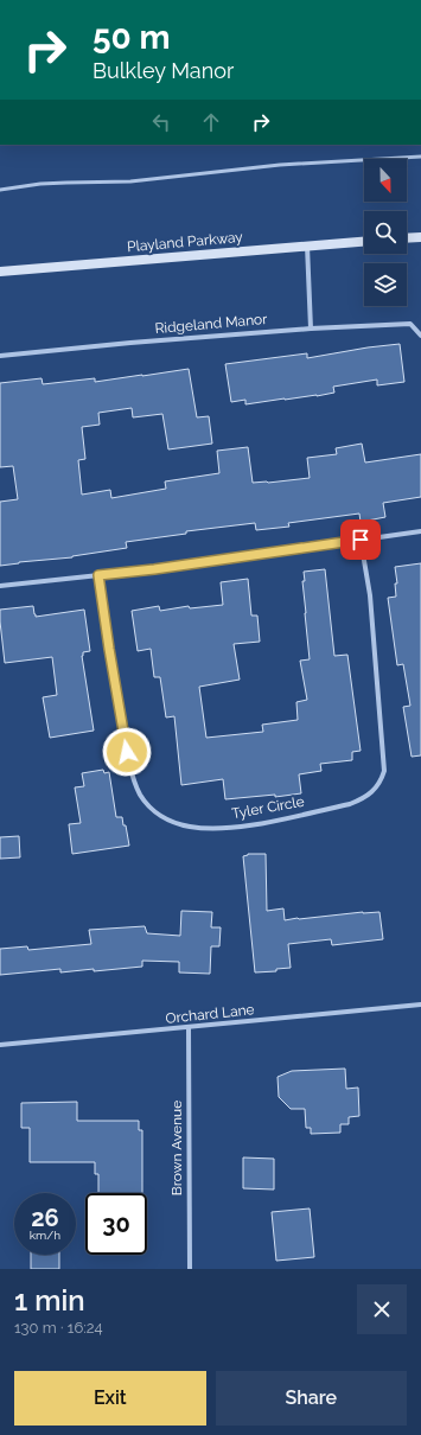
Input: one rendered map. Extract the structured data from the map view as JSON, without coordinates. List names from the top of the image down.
{
  "streets": {
    "main road": ["Playland Parkway"],
    "street": [
      "Ridgeland Manor",
      "Tyler Circle",
      "Orchard Lane",
      "Brown Avenue"
    ]
  },
  "crossings": [
    ["Orchard Lane", "Brown Avenue"]
  ],
  "north": "bottom",
  "page": {
    "turn": ["50 m", "Bulkley Manor"],
    "speed": "26 km/h",
    "limit": "30",
    "heading": ["1 min", "130 m · 16:24"],
    "buttons": ["Exit", "Share"]
  }
}
